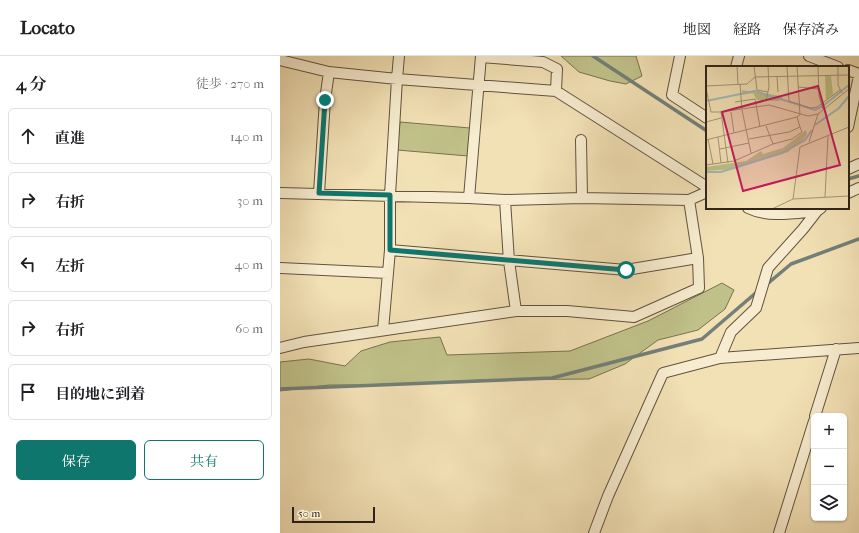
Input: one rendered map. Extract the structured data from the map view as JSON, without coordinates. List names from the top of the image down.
{
  "scale_bar": "50 m",
  "page": {
    "header": "Locato",
    "nav": ["地図", "経路", "保存済み"],
    "heading": ["4 分", "徒歩 · 270 m"],
    "list": [
      ["直進", "140 m"],
      ["右折", "30 m"],
      ["左折", "40 m"],
      ["右折", "60 m"],
      "目的地に到着"
    ],
    "map_buttons": ["+", "−"],
    "buttons": ["保存", "共有"],
    "scale": "50 m"
  }
}
